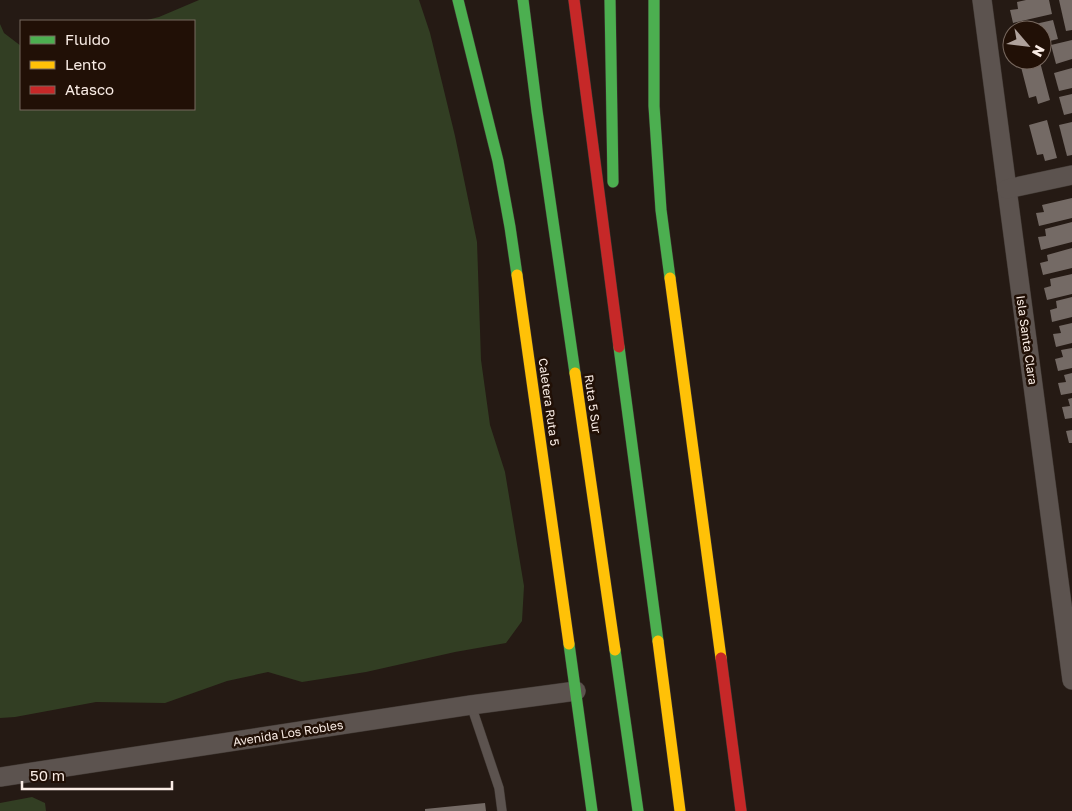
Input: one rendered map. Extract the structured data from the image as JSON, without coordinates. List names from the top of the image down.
{
  "streets": {
    "main road": ["Caletera Ruta 5", "Ruta 5 Sur"],
    "street": ["Isla Santa Clara", "Avenida Los Robles"]
  },
  "crossings": [
    ["Caletera Ruta 5", "Avenida Los Robles"]
  ],
  "legend": ["Fluido", "Lento", "Atasco"],
  "scale_bar": "50 m",
  "north": "bottom right"
}
